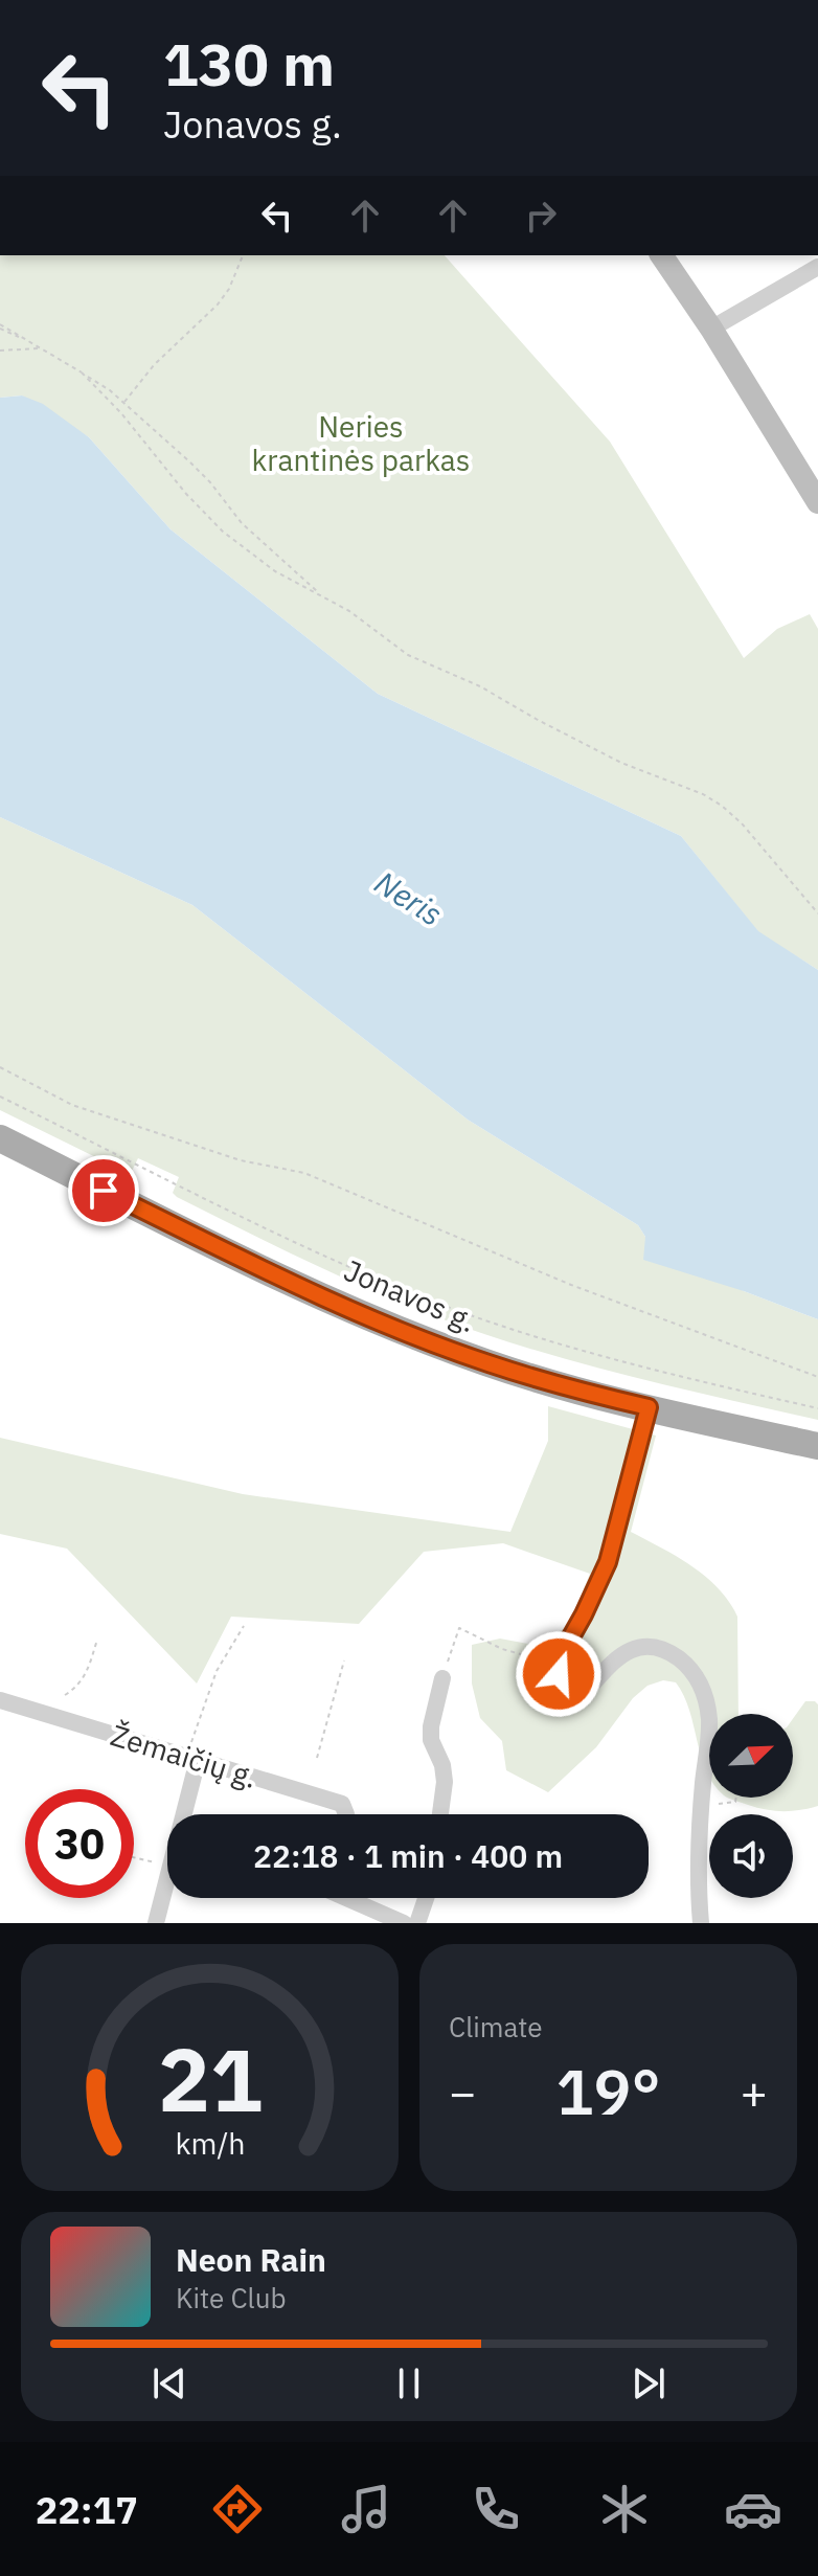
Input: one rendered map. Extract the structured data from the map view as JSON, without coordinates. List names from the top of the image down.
{
  "streets": {
    "main road": ["Jonavos g."],
    "street": ["Žemaičių g."]
  },
  "water": ["Neris"],
  "parks": ["Neries krantinės parkas"],
  "north": "top right",
  "page": {
    "turn": ["130 m", "Jonavos g."],
    "limit": "30",
    "trip": "22:18 · 1 min · 400 m",
    "tile": "Climate",
    "heat": ["−", "19°", "+"],
    "song": ["Neon Rain", "Kite Club"],
    "tabs": "22:17",
    "gauge": ["21", "km/h"]
  }
}
